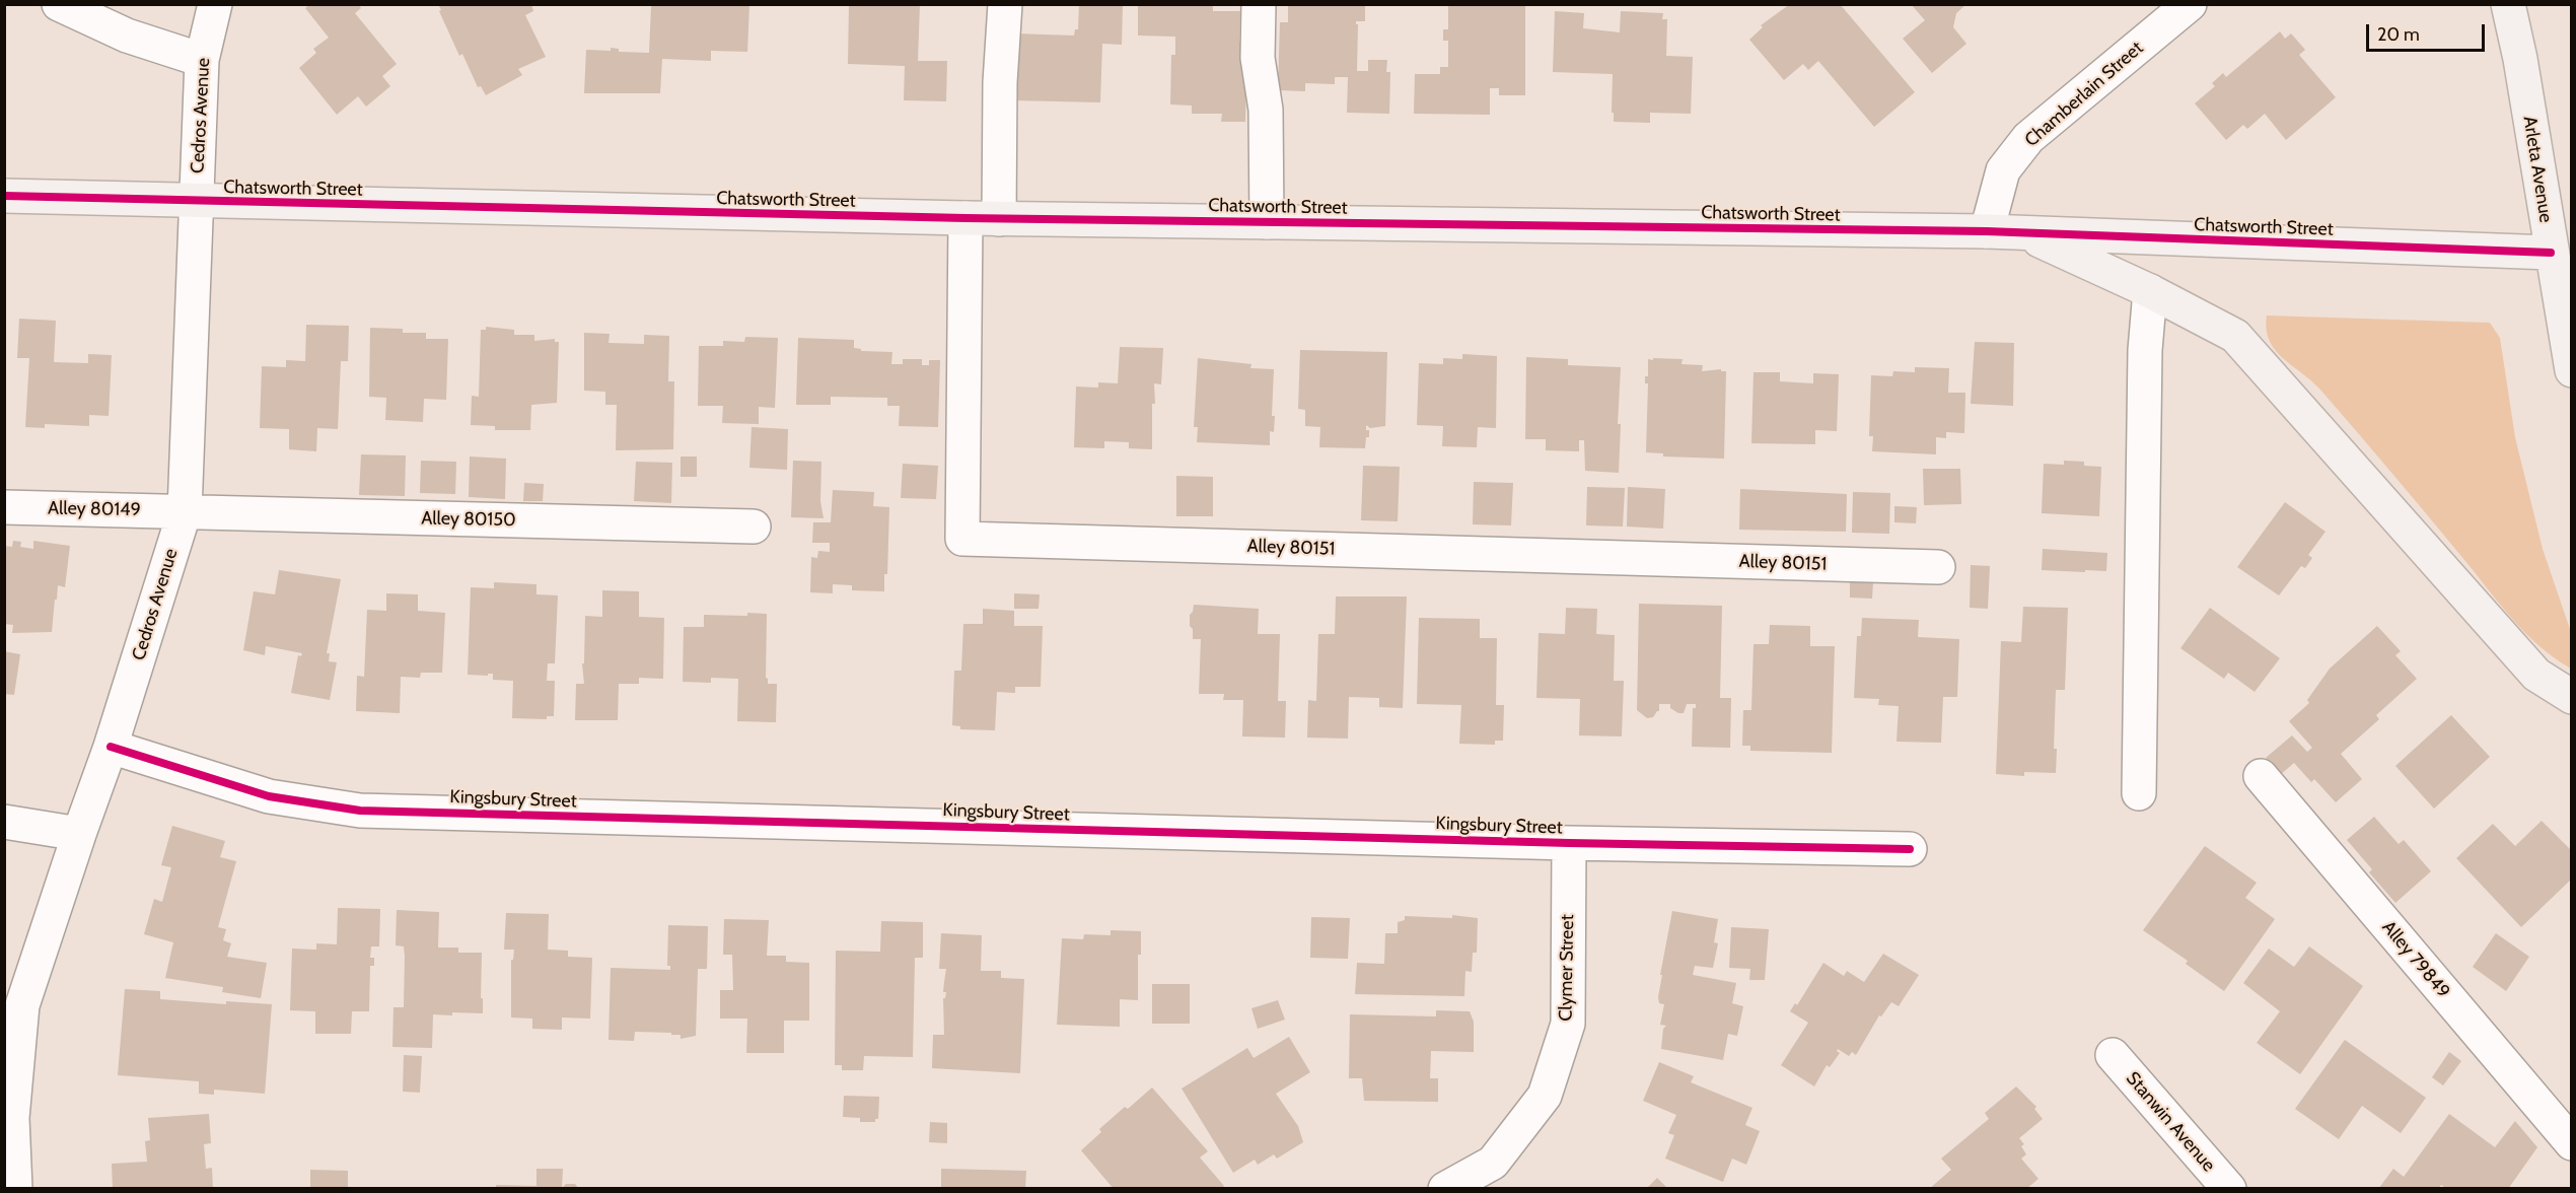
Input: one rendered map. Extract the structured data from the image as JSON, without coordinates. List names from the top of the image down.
{
  "streets": {
    "main road": ["Arleta Avenue", "Chatsworth Street"],
    "street": [
      "Chamberlain Street",
      "Cedros Avenue",
      "Alley 80149",
      "Alley 80150",
      "Alley 80151",
      "Kingsbury Street",
      "Alley 79849",
      "Clymer Street",
      "Stanwin Avenue"
    ]
  },
  "crossings": [
    ["Chamberlain Street", "Chatsworth Street"],
    ["Cedros Avenue", "Chatsworth Street"],
    ["Cedros Avenue", "Alley 80149"],
    ["Cedros Avenue", "Alley 80150"],
    ["Cedros Avenue", "Kingsbury Street"],
    ["Arleta Avenue", "Chatsworth Street"],
    ["Chatsworth Street", "Alley 80151"],
    ["Alley 80149", "Alley 80150"],
    ["Kingsbury Street", "Clymer Street"]
  ],
  "scale_bar": "20 m"
}
